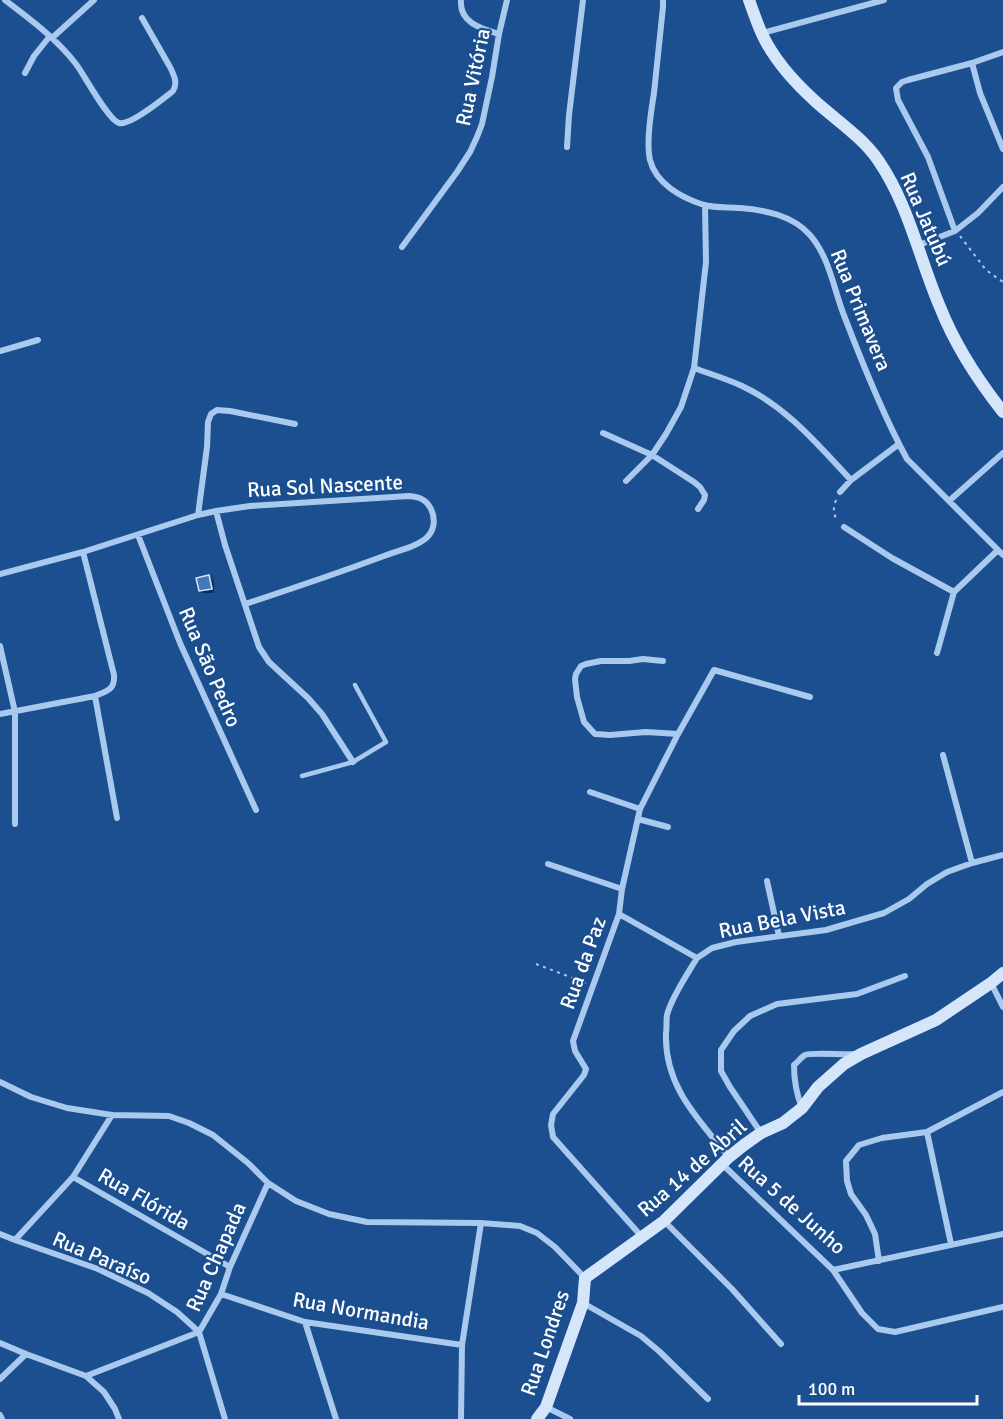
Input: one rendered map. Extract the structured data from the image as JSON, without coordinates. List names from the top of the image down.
{
  "streets": {
    "street": [
      "Rua Vitória",
      "Rua Jatubú",
      "Rua Primavera",
      "Rua Sol Nascente",
      "Rua São Pedro",
      "Rua Bela Vista",
      "Rua da Paz",
      "Rua 14 de Abril",
      "Rua Flórida",
      "Rua 5 de Junho",
      "Rua Chapada",
      "Rua Paraíso",
      "Rua Normandia",
      "Rua Londres"
    ]
  },
  "crossings": [
    ["Rua Sol Nascente", "Rua São Pedro"],
    ["Rua Bela Vista", "Rua da Paz"],
    ["Rua Bela Vista", "Rua 14 de Abril"],
    ["Rua Bela Vista", "Rua 5 de Junho"],
    ["Rua da Paz", "Rua 14 de Abril"],
    ["Rua 14 de Abril", "Rua 5 de Junho"],
    ["Rua 14 de Abril", "Rua Londres"],
    ["Rua Flórida", "Rua Chapada"],
    ["Rua Chapada", "Rua Paraíso"],
    ["Rua Chapada", "Rua Normandia"]
  ],
  "scale_bar": "100 m"
}
